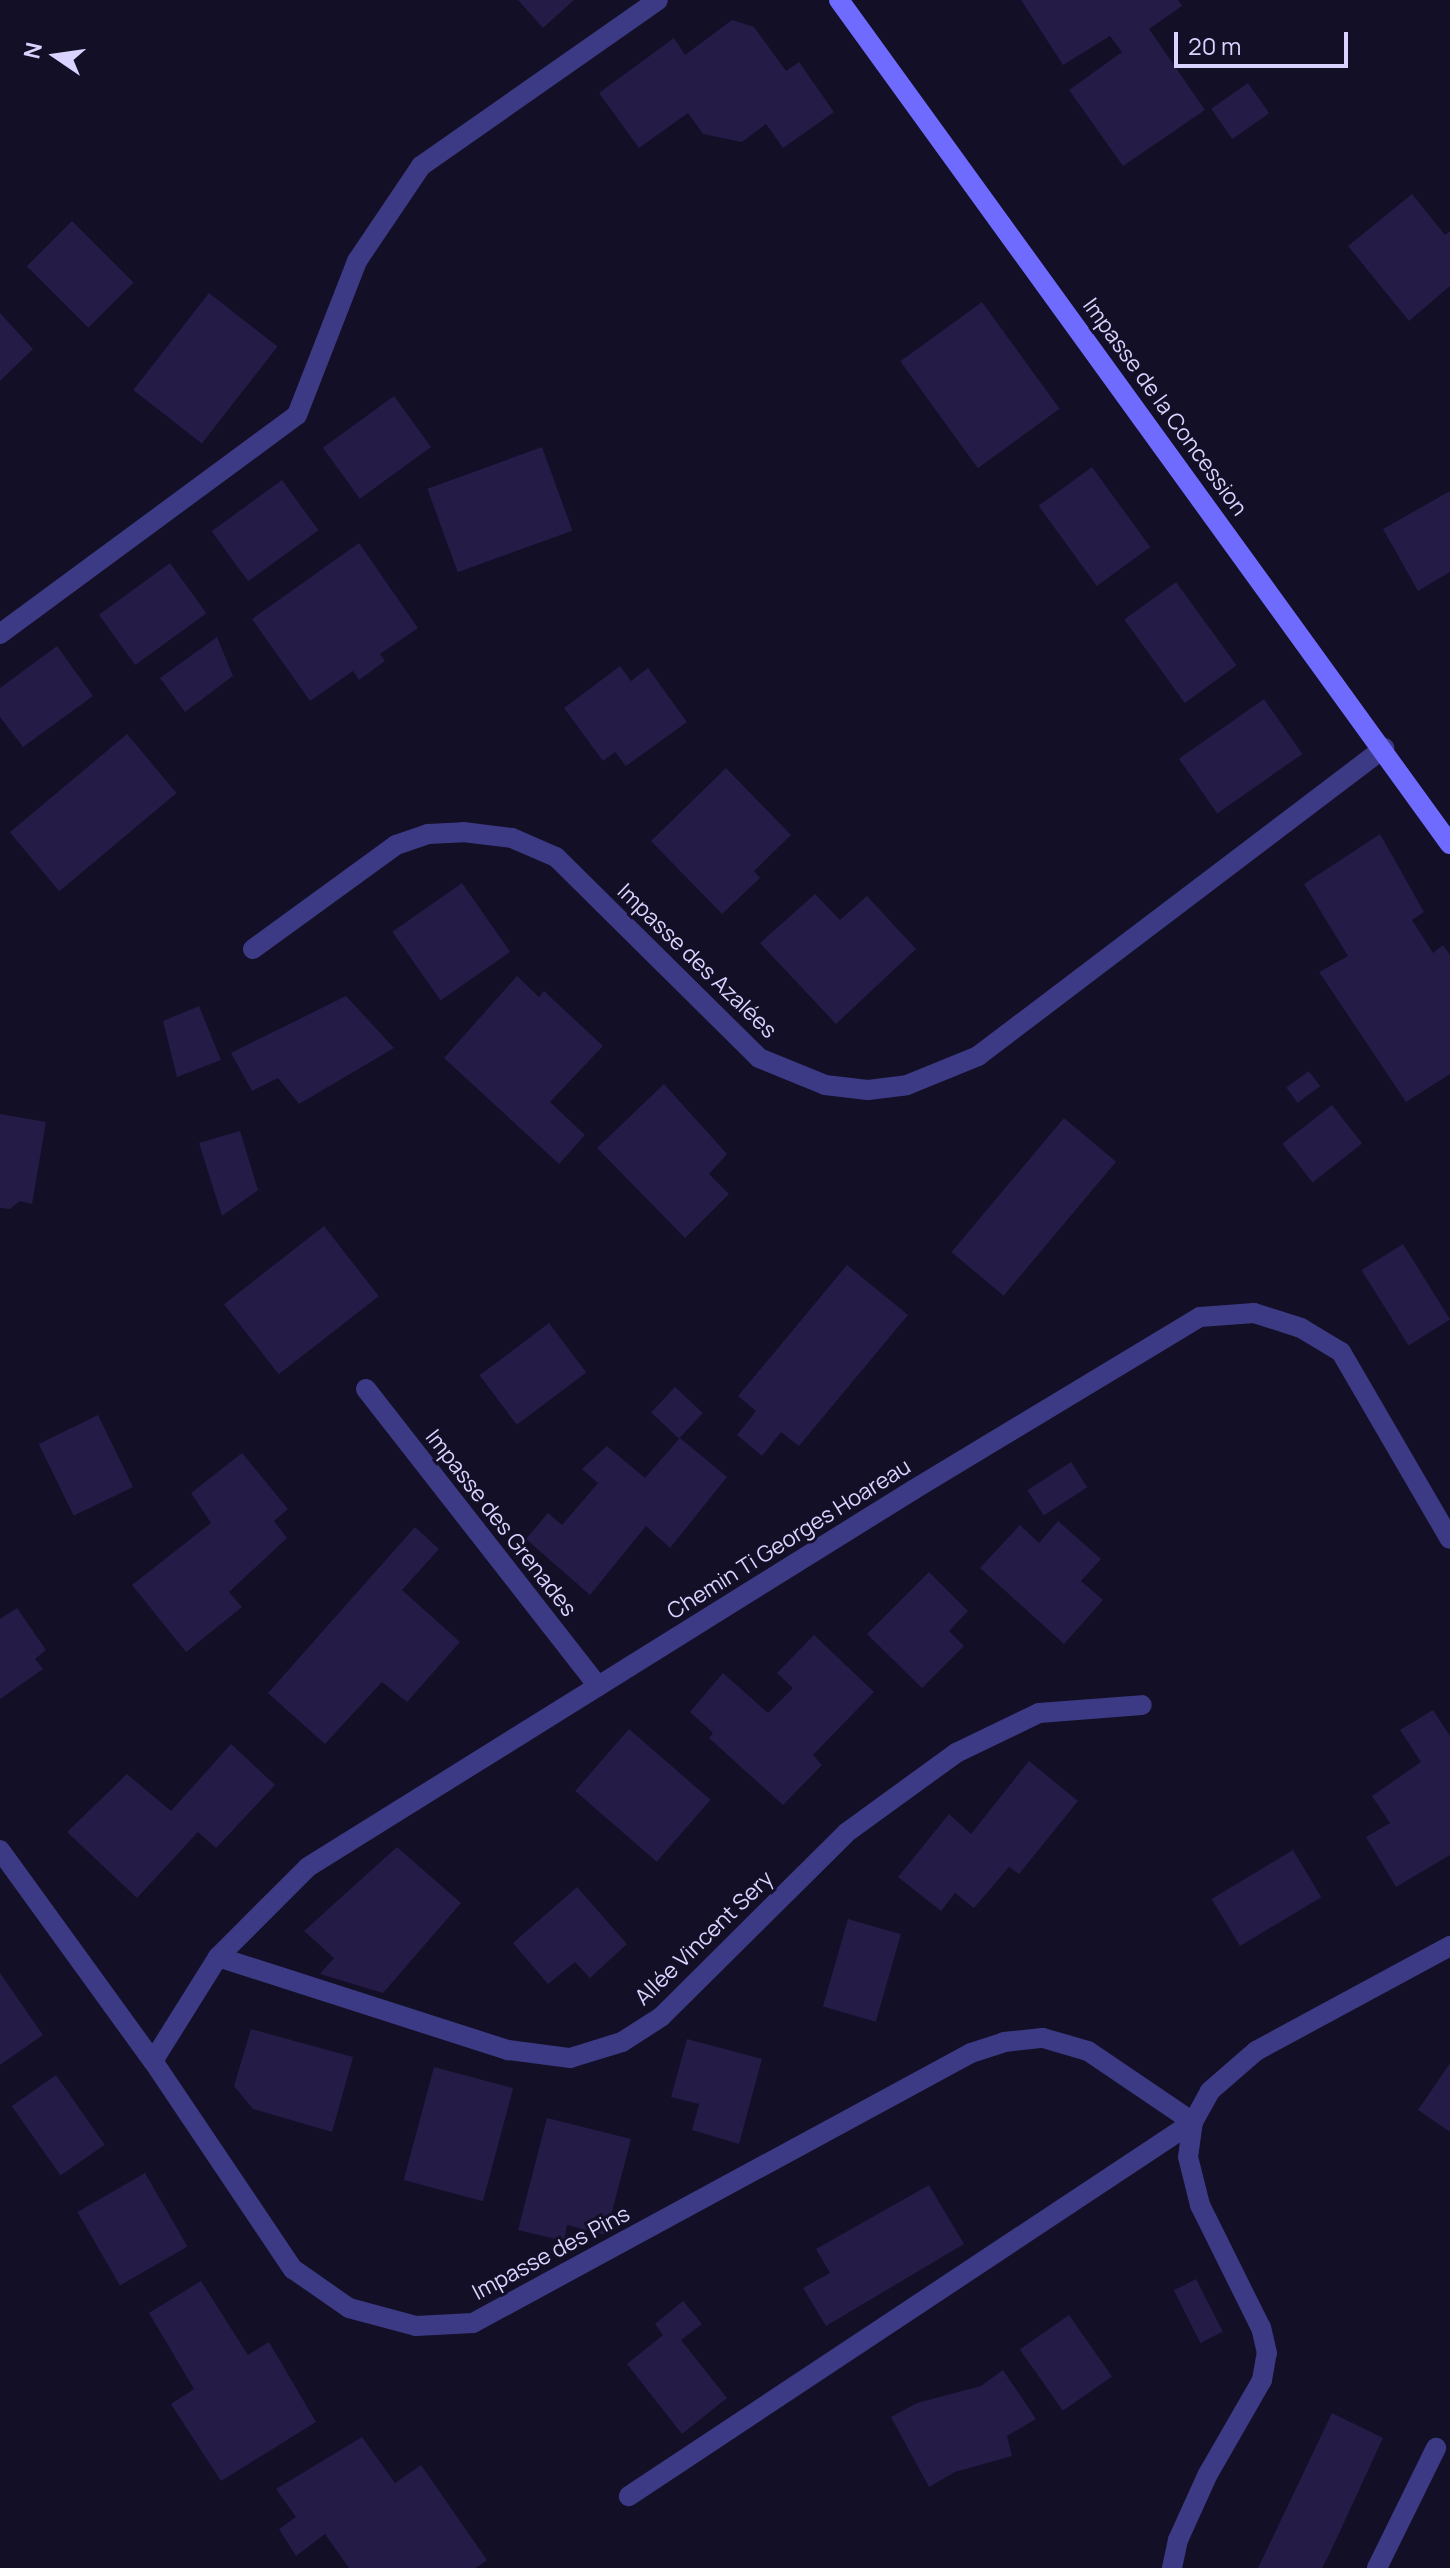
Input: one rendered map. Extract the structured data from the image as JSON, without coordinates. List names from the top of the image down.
{
  "streets": {
    "street": [
      "Impasse de la Concession",
      "Impasse des Azalées",
      "Impasse des Grenades",
      "Chemin Ti Georges Hoareau",
      "Allée Vincent Sery",
      "Impasse des Pins"
    ]
  },
  "crossings": [
    ["Impasse de la Concession", "Impasse des Azalées"],
    ["Impasse des Grenades", "Chemin Ti Georges Hoareau"],
    ["Chemin Ti Georges Hoareau", "Allée Vincent Sery"],
    ["Chemin Ti Georges Hoareau", "Impasse des Pins"]
  ],
  "scale_bar": "20 m",
  "north": "left"
}
